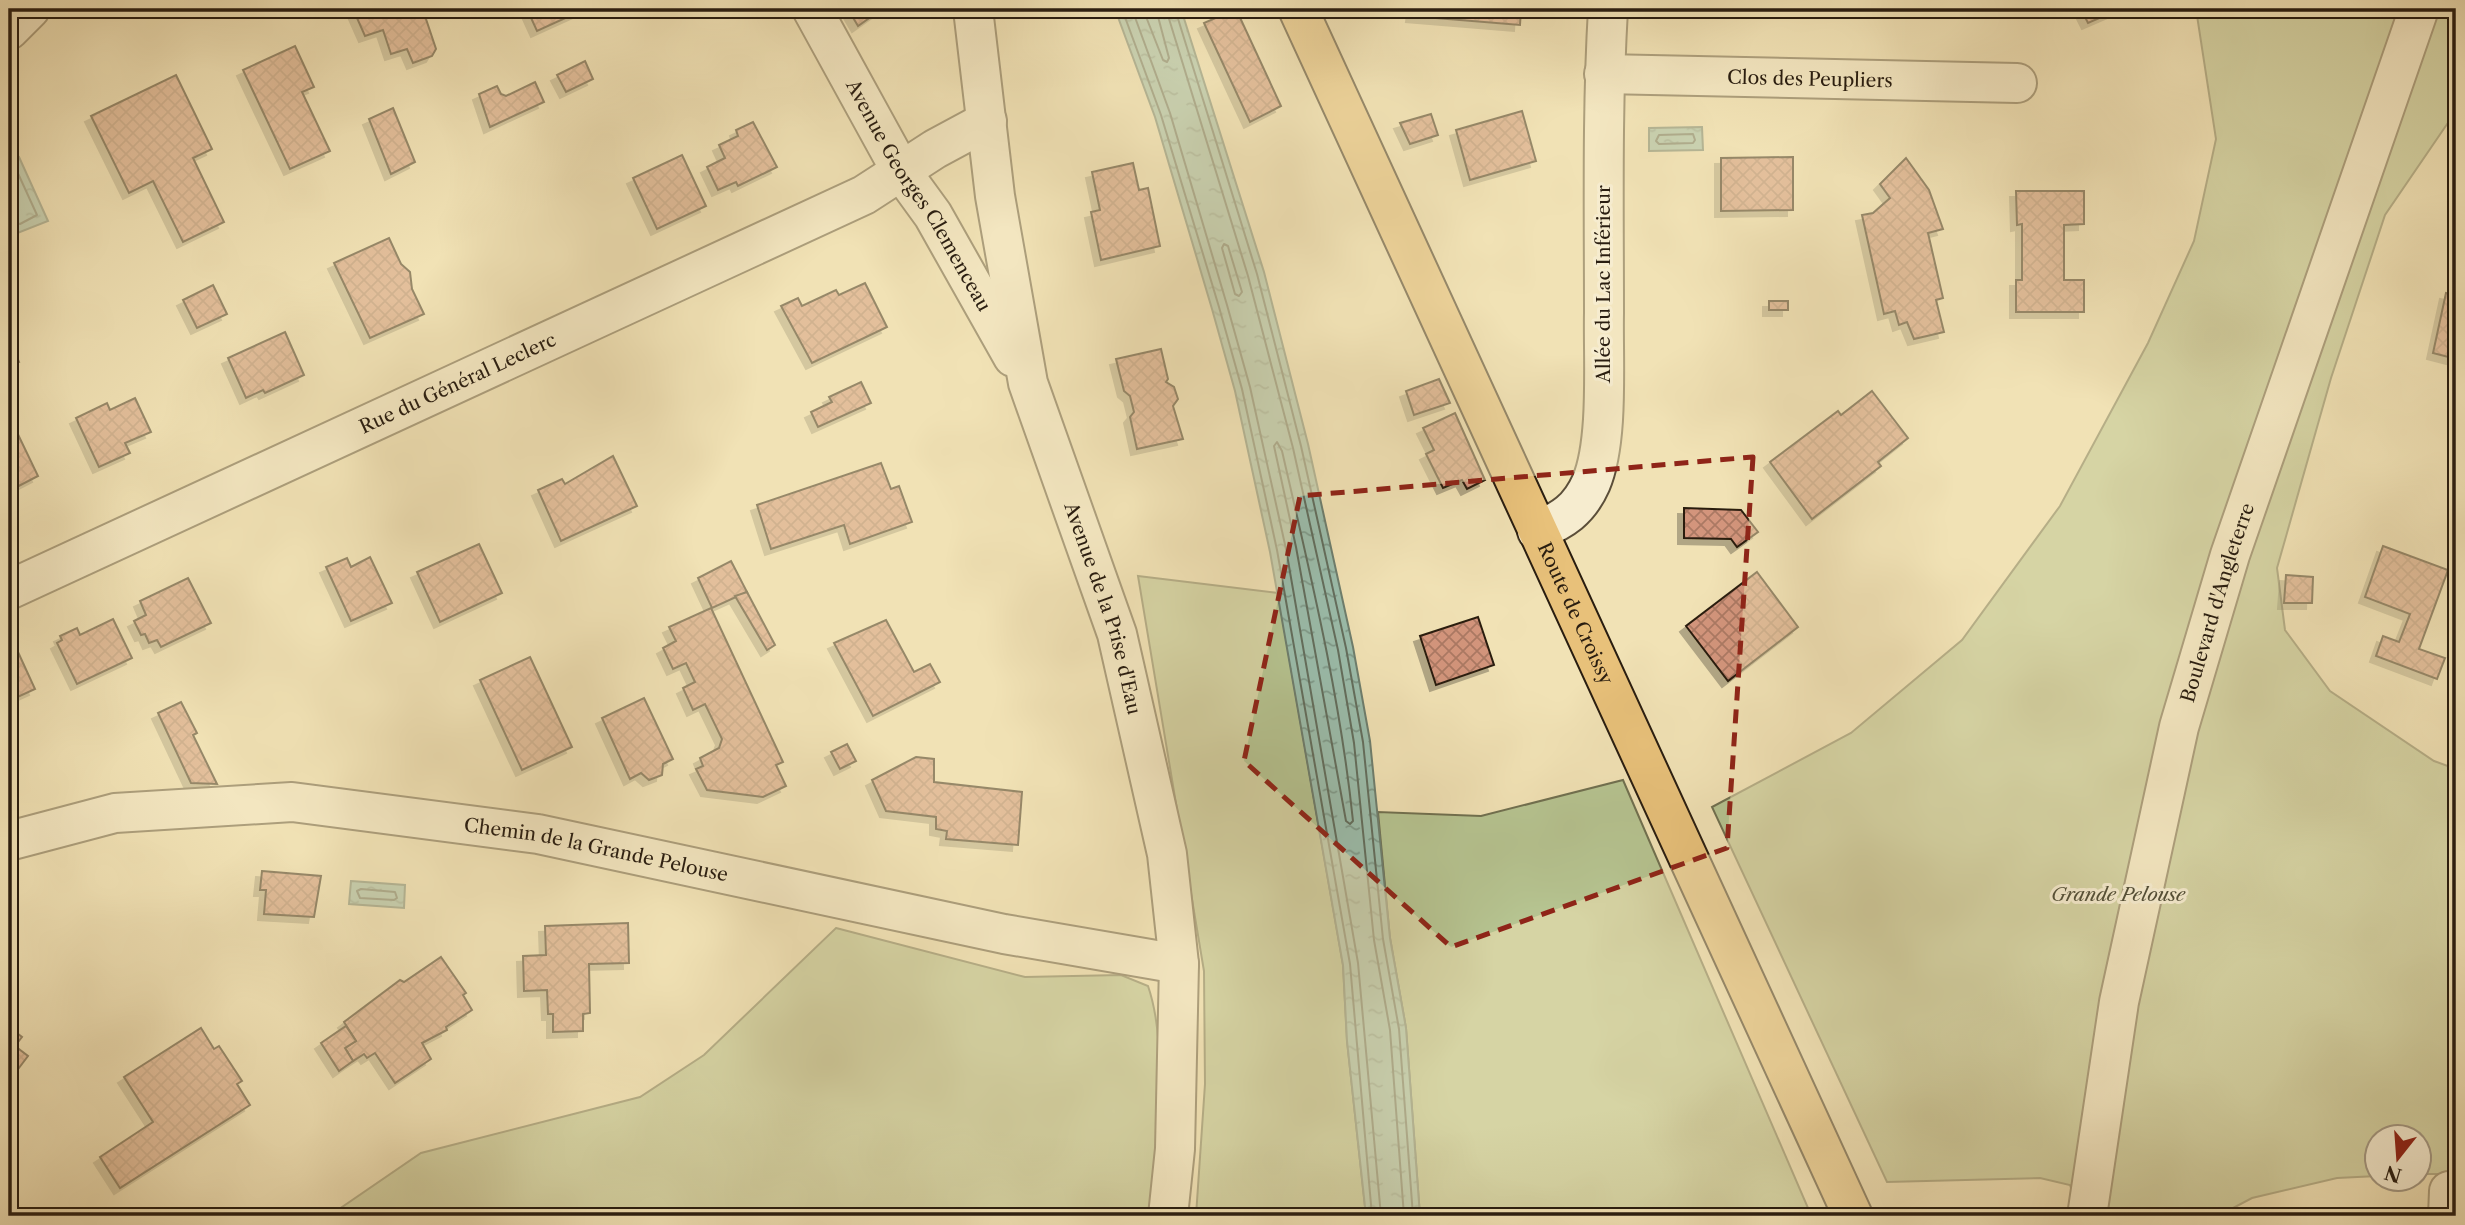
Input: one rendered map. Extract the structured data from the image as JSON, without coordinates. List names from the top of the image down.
{
  "streets": {
    "main road": ["Route de Croissy"],
    "street": [
      "Clos des Peupliers",
      "Avenue Georges Clemenceau",
      "Allée du Lac Inférieur",
      "Rue du Général Leclerc",
      "Boulevard d'Angleterre",
      "Avenue de la Prise d'Eau",
      "Chemin de la Grande Pelouse"
    ]
  },
  "crossings": [
    ["Clos des Peupliers", "Allée du Lac Inférieur"],
    ["Avenue Georges Clemenceau", "Rue du Général Leclerc"],
    ["Avenue Georges Clemenceau", "Avenue de la Prise d'Eau"],
    ["Allée du Lac Inférieur", "Route de Croissy"],
    ["Rue du Général Leclerc", "Avenue de la Prise d'Eau"],
    ["Avenue de la Prise d'Eau", "Chemin de la Grande Pelouse"]
  ],
  "parks": ["Grande Pelouse"],
  "north": "bottom"
}
